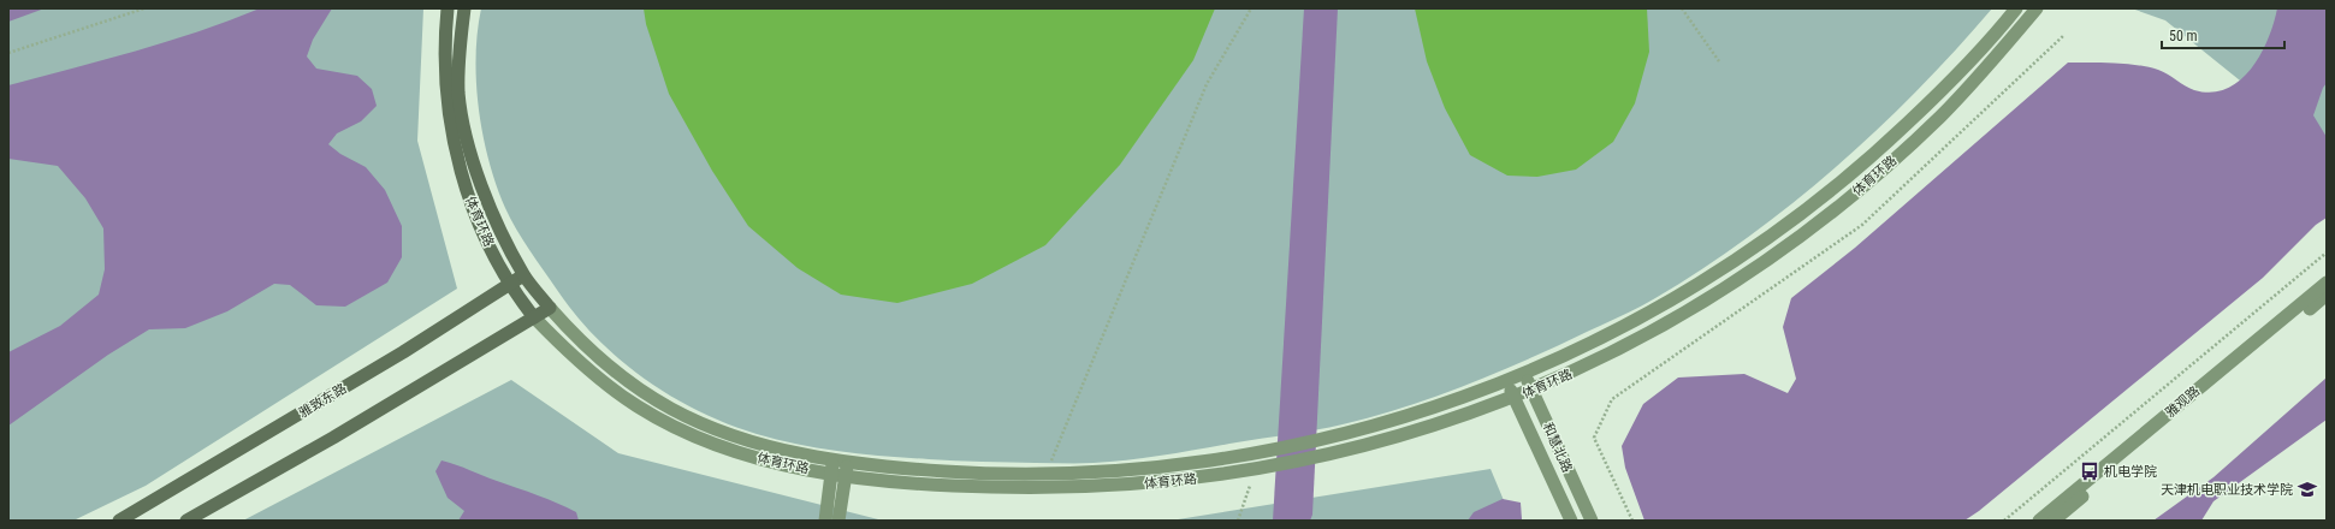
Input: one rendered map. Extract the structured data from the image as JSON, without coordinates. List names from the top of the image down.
{
  "streets": {
    "main road": [
      "体育环路",
      "雅致东路",
      "雅观路",
      "和慧北路"
    ]
  },
  "crossings": [
    ["体育环路", "雅致东路"],
    ["体育环路", "和慧北路"]
  ],
  "places": {
    "bus stop": ["机电学院"],
    "school or university": ["天津机电职业技术学院"]
  },
  "scale_bar": "50 m"
}
